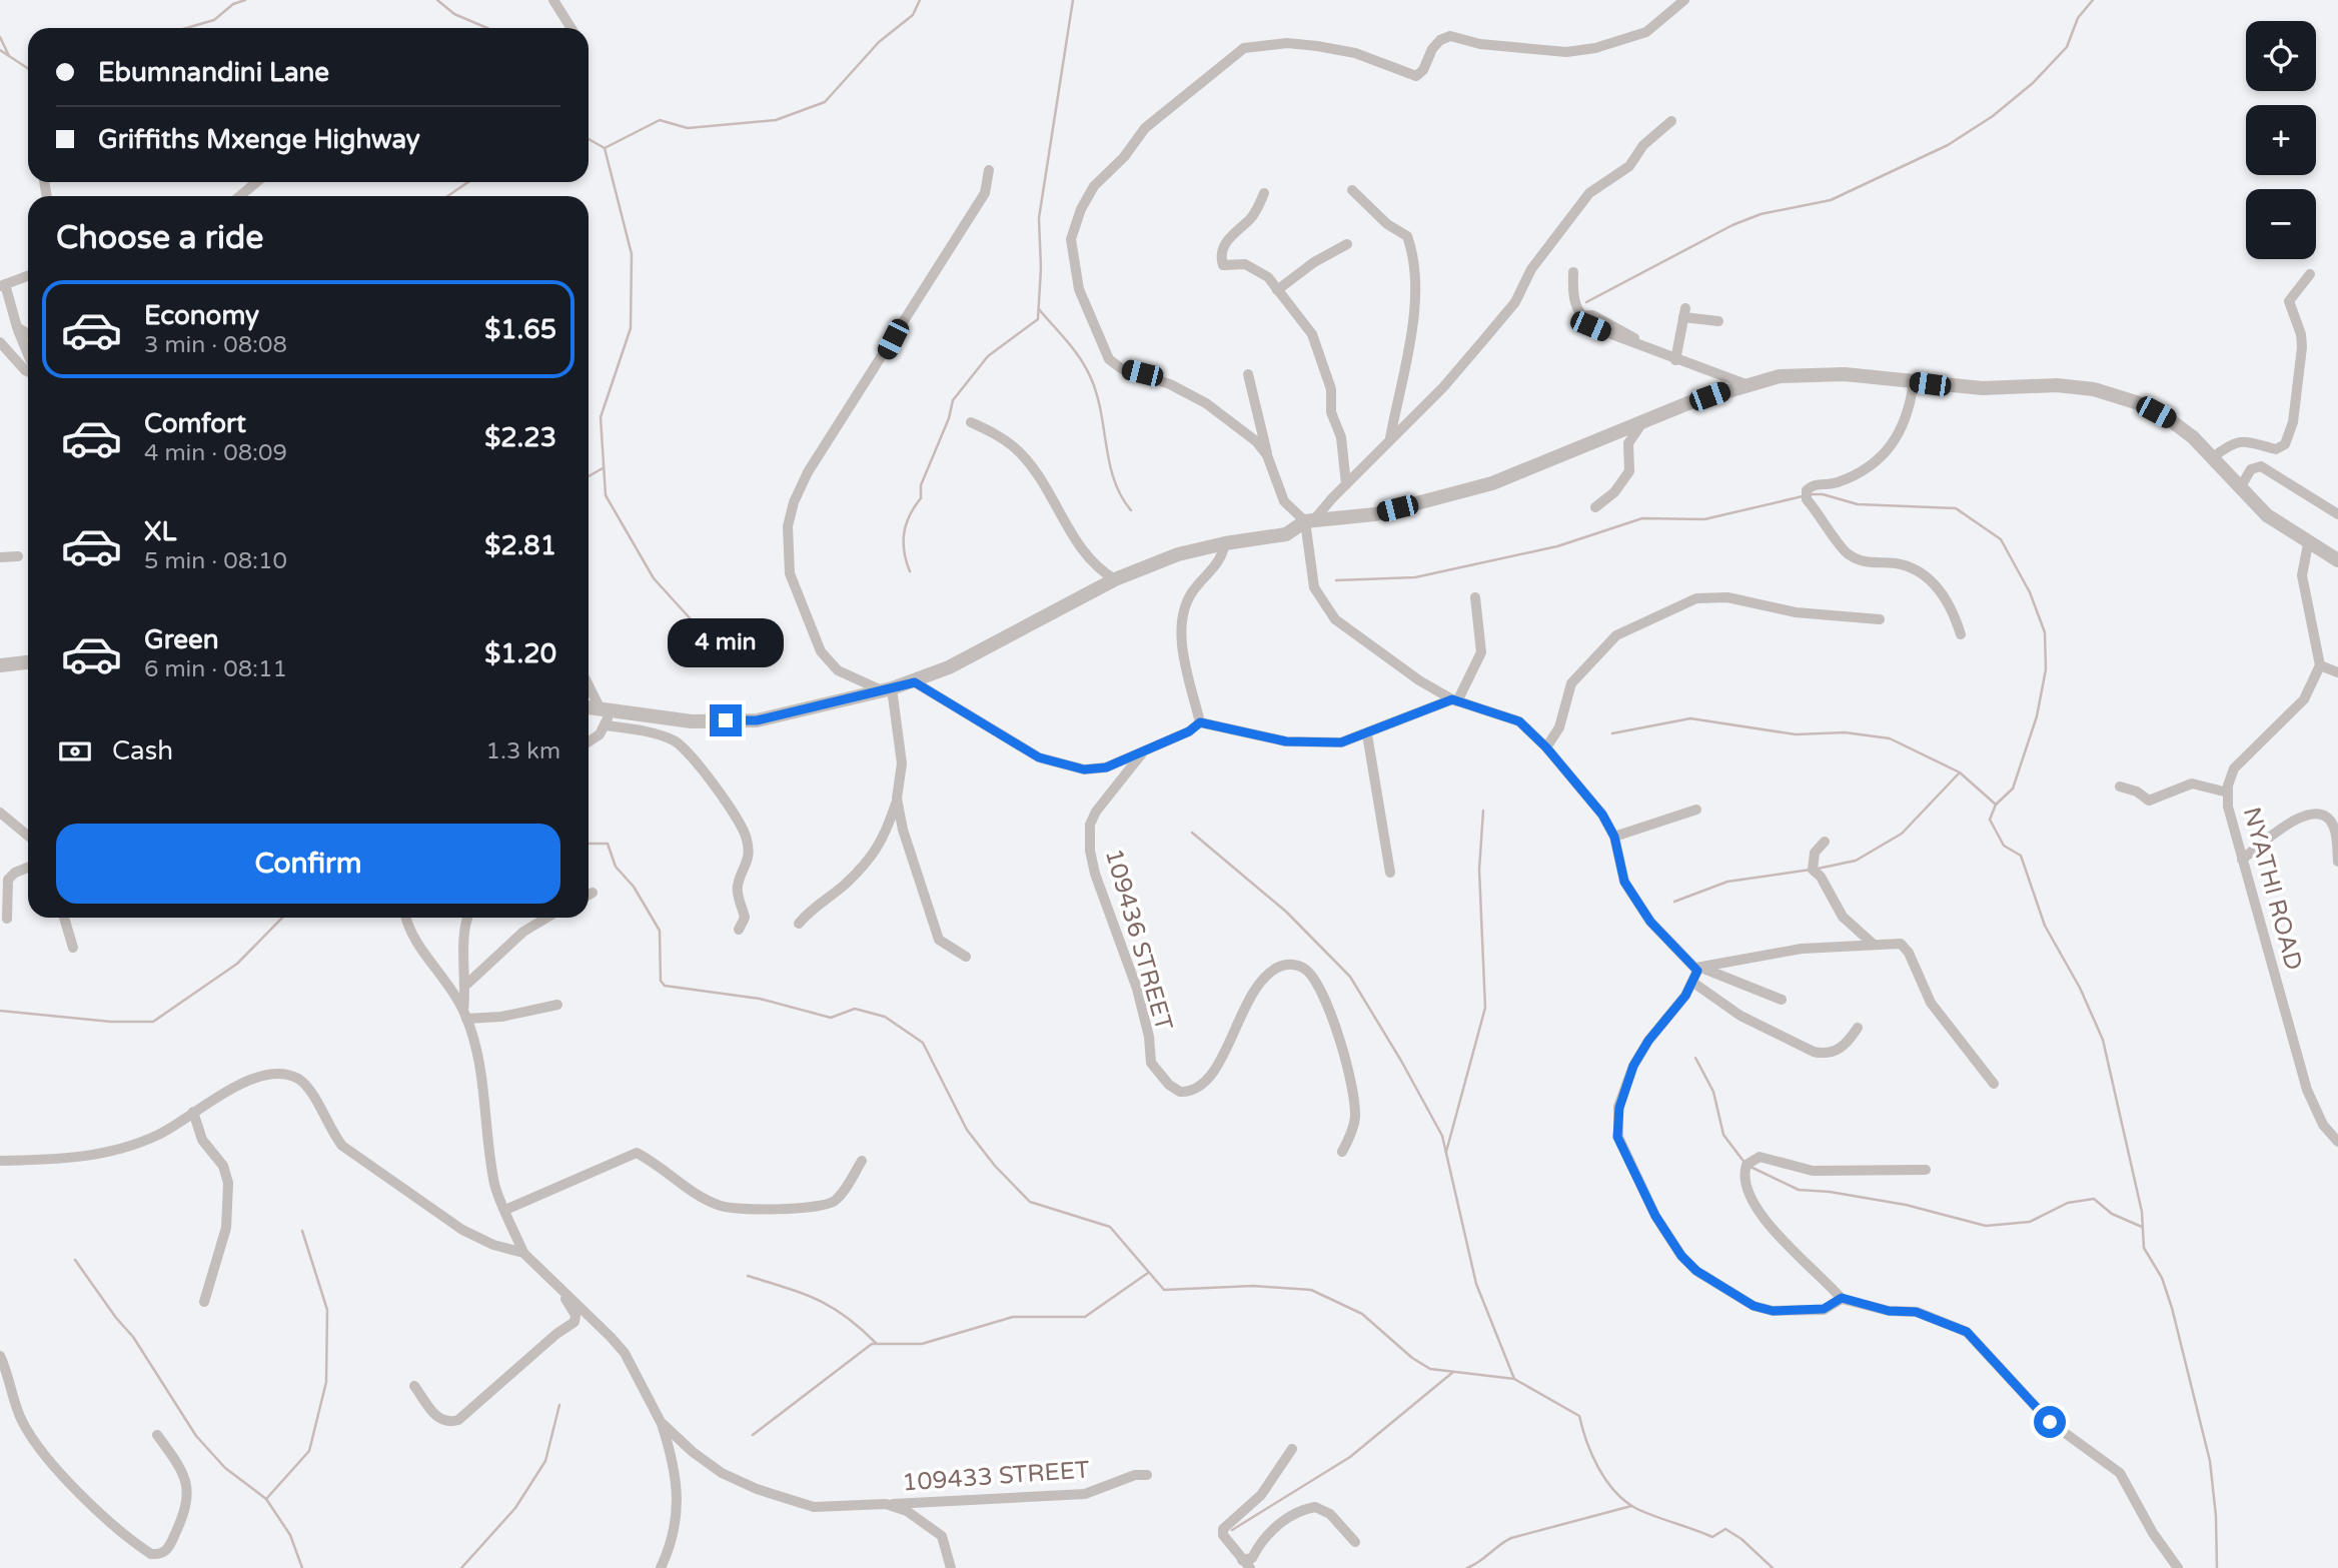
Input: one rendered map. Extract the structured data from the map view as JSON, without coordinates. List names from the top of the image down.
{
  "streets": {
    "street": ["NYATHI ROAD", "109436 STREET", "109433 STREET"]
  },
  "page": {
    "map_buttons": ["+", "−"],
    "banner": ["Ebumnandini Lane", "Griffiths Mxenge Highway"],
    "heading": "Choose a ride",
    "list": [
      {
        "name": "Economy",
        "note": "3 min · 08:08",
        "value": "$1.65"
      },
      {
        "name": "Comfort",
        "note": "4 min · 08:09",
        "value": "$2.23"
      },
      {
        "name": "XL",
        "note": "5 min · 08:10",
        "value": "$2.81"
      },
      {
        "name": "Green",
        "note": "6 min · 08:11",
        "value": "$1.20"
      }
    ],
    "bubble": "4 min",
    "pay": ["Cash", "1.3 km"],
    "buttons": "Confirm"
  }
}
